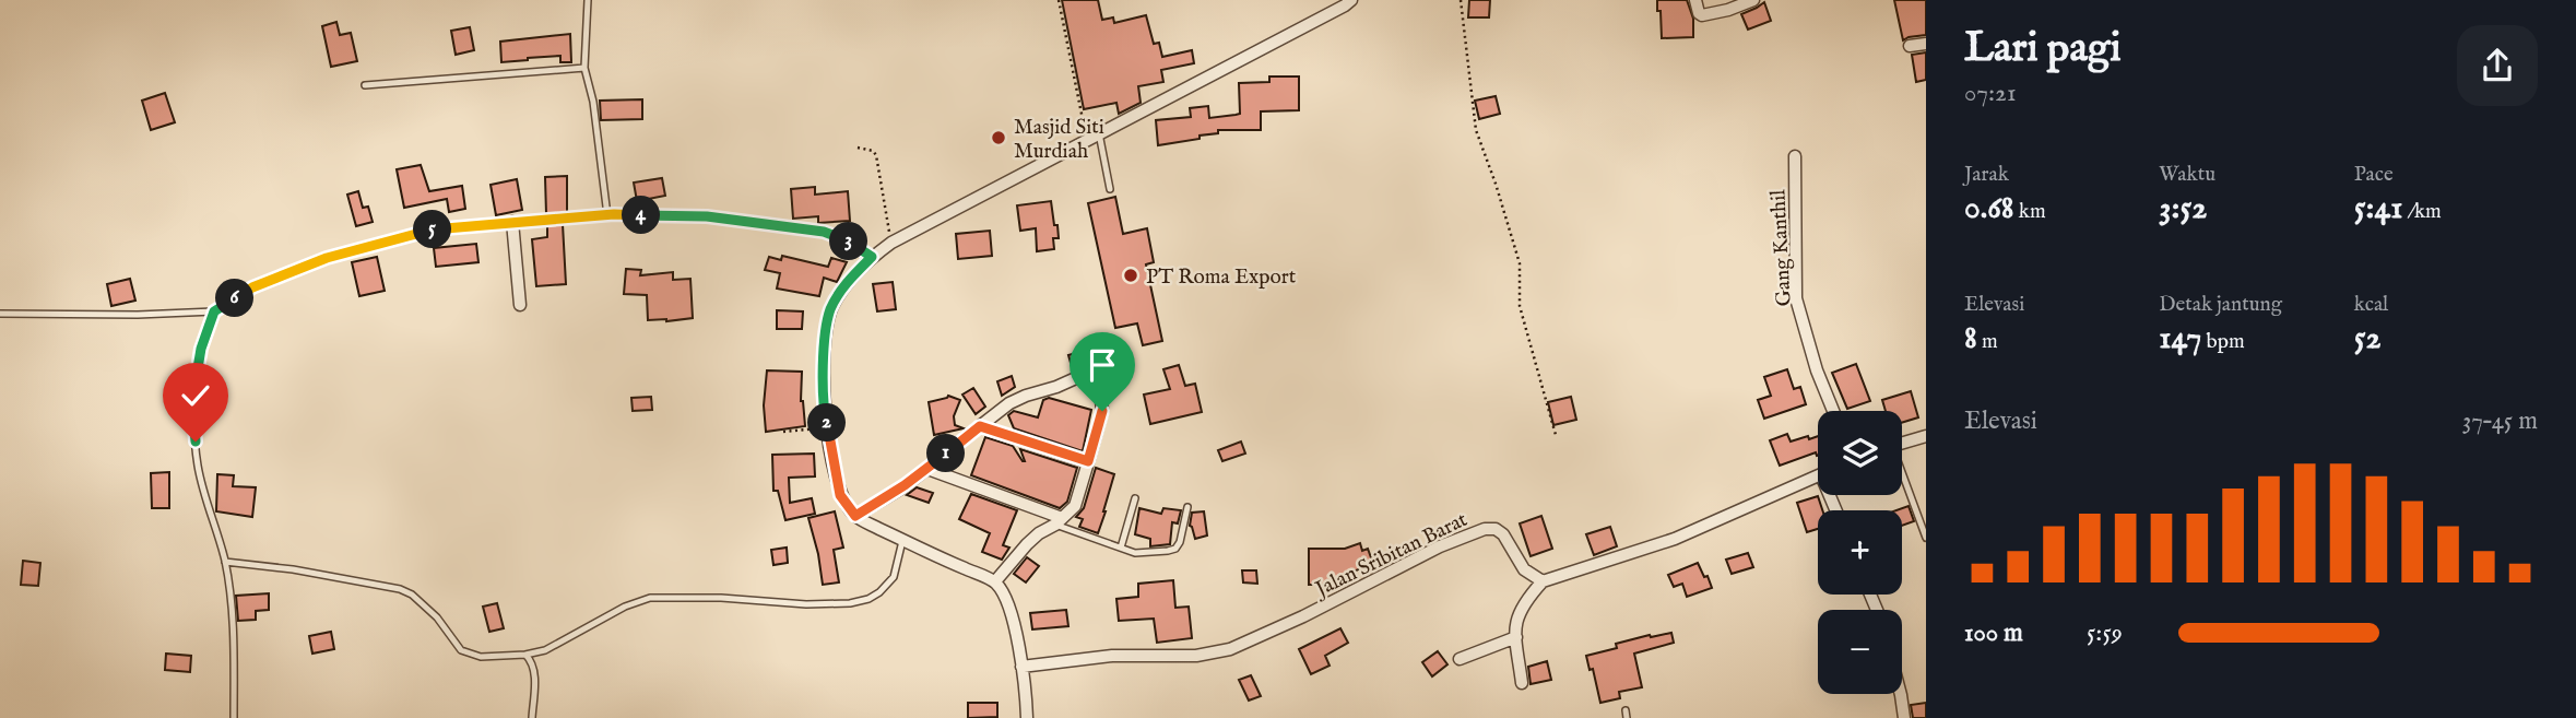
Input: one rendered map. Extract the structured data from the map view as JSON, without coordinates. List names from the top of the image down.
{
  "streets": {
    "street": ["Gang Kanthil", "Jalan Sribitan Barat"]
  },
  "places": ["Masjid Siti Murdiah", "PT Roma Export"],
  "page": {
    "heading": ["Lari pagi", "07:21"],
    "stats": [
      ["Jarak", "0.68 km"],
      ["Waktu", "3:52"],
      ["Pace", "5:41 /km"],
      ["Elevasi", "8 m"],
      ["Detak jantung", "147 bpm"],
      ["kcal", "52"]
    ],
    "pins": [
      "4",
      "5",
      "3",
      "6",
      "2",
      "1"
    ],
    "chart": ["Elevasi", "37–45 m"],
    "map_buttons": ["+", "−"],
    "list": [
      {
        "name": "100 m",
        "note": "5:59"
      }
    ]
  }
}
